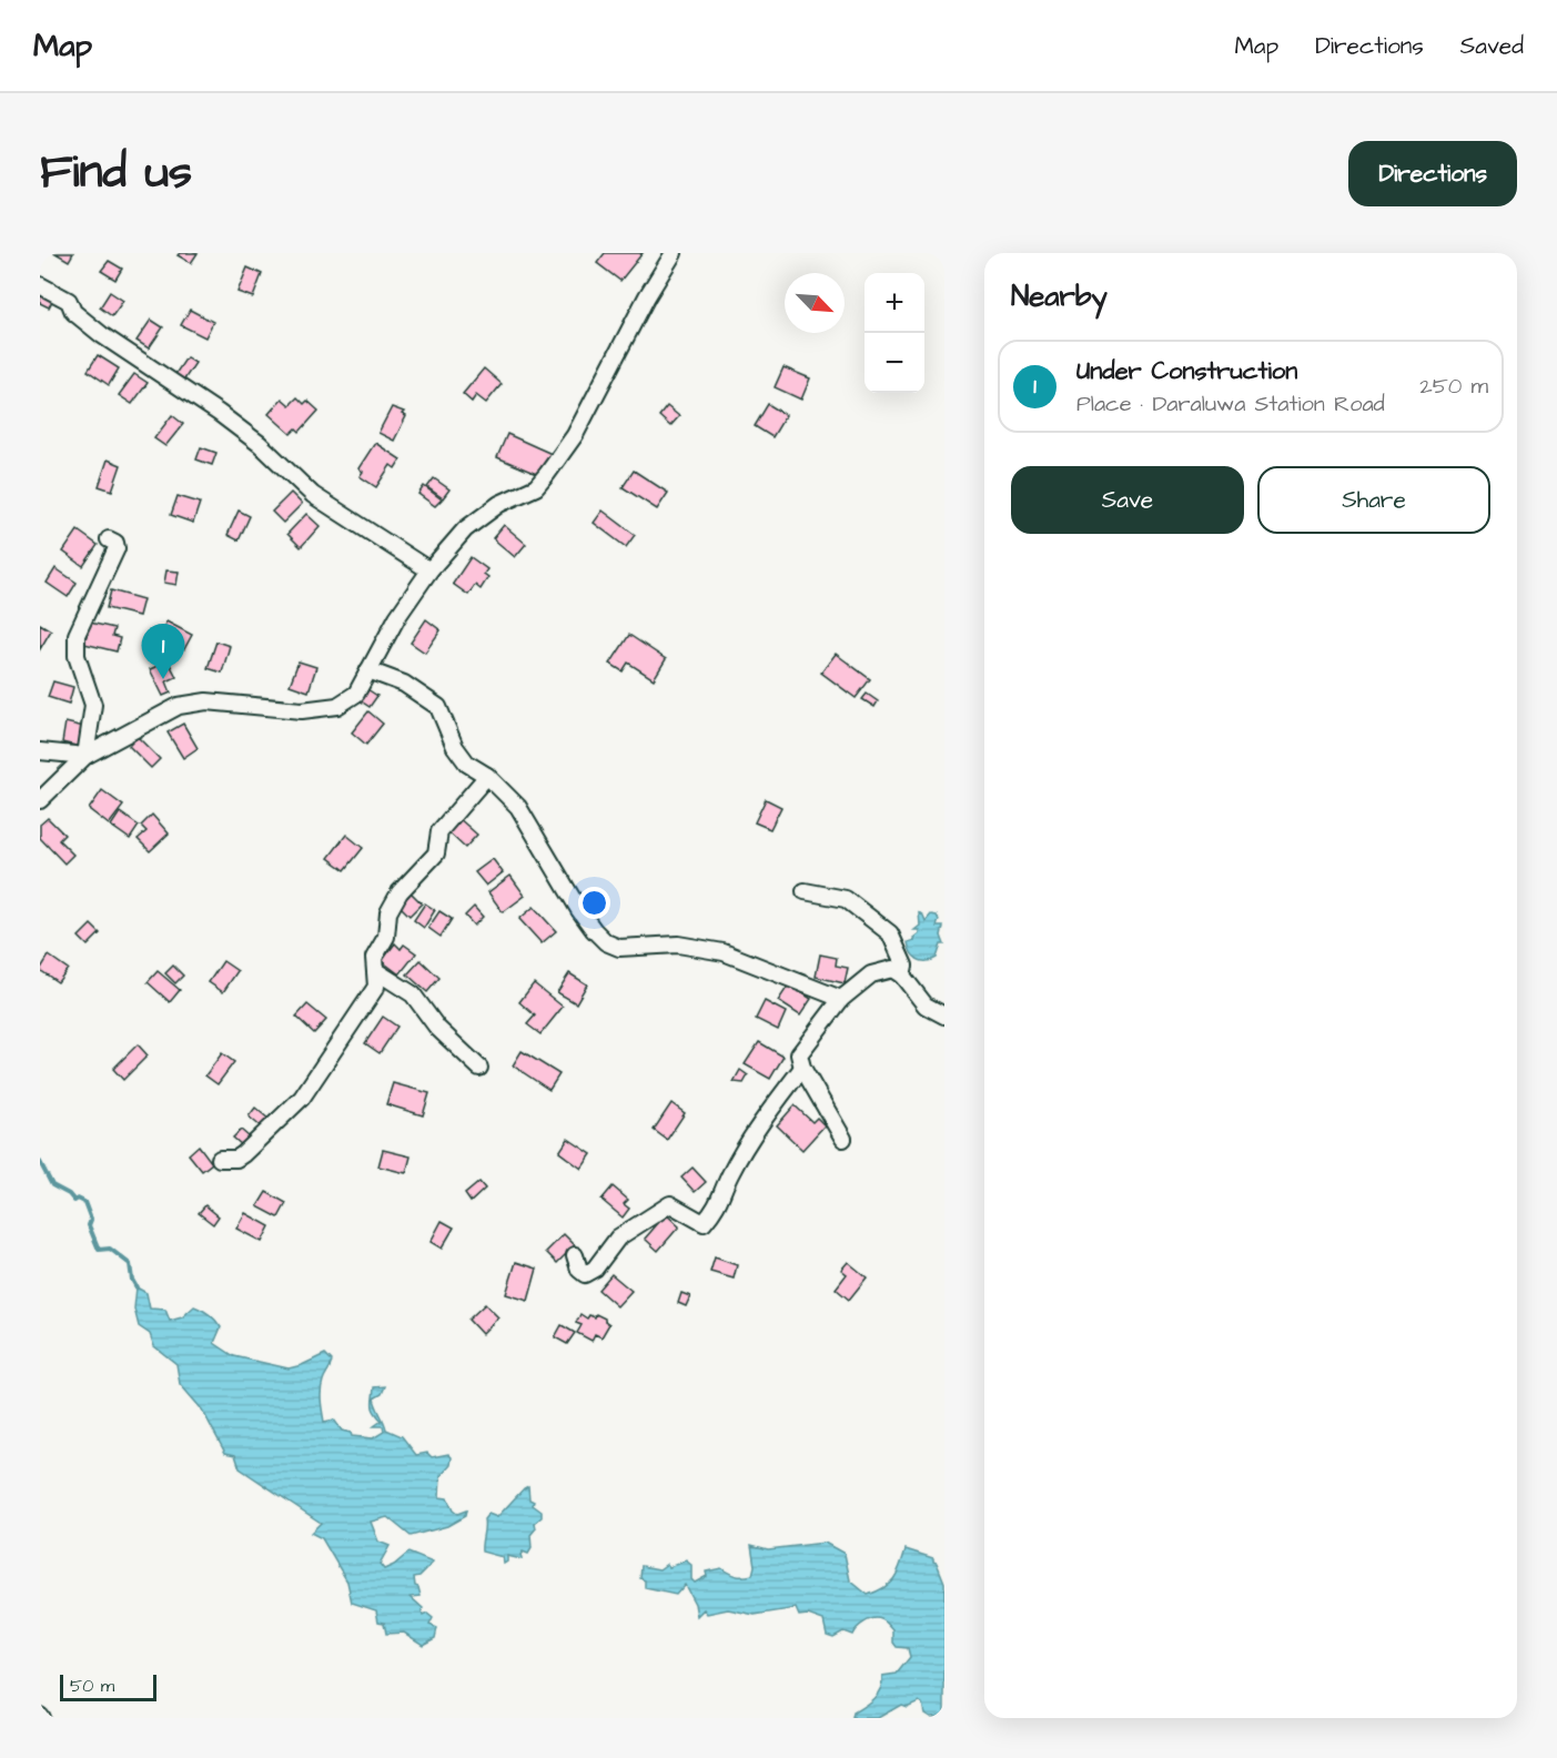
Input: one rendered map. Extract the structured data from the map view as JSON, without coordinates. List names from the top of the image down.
{
  "scale_bar": "50 m",
  "north": "bottom right",
  "page": {
    "header": "Map",
    "nav": ["Map", "Directions", "Saved"],
    "title": "Find us",
    "buttons": [
      "Directions",
      ["Save", "Share"]
    ],
    "heading": "Nearby",
    "map_buttons": ["+", "−"],
    "list": [
      {
        "mark": "1",
        "name": "Under Construction",
        "note": "Place · Daraluwa Station Road",
        "value": "250 m"
      }
    ],
    "pins": "1",
    "scale": "50 m"
  }
}
